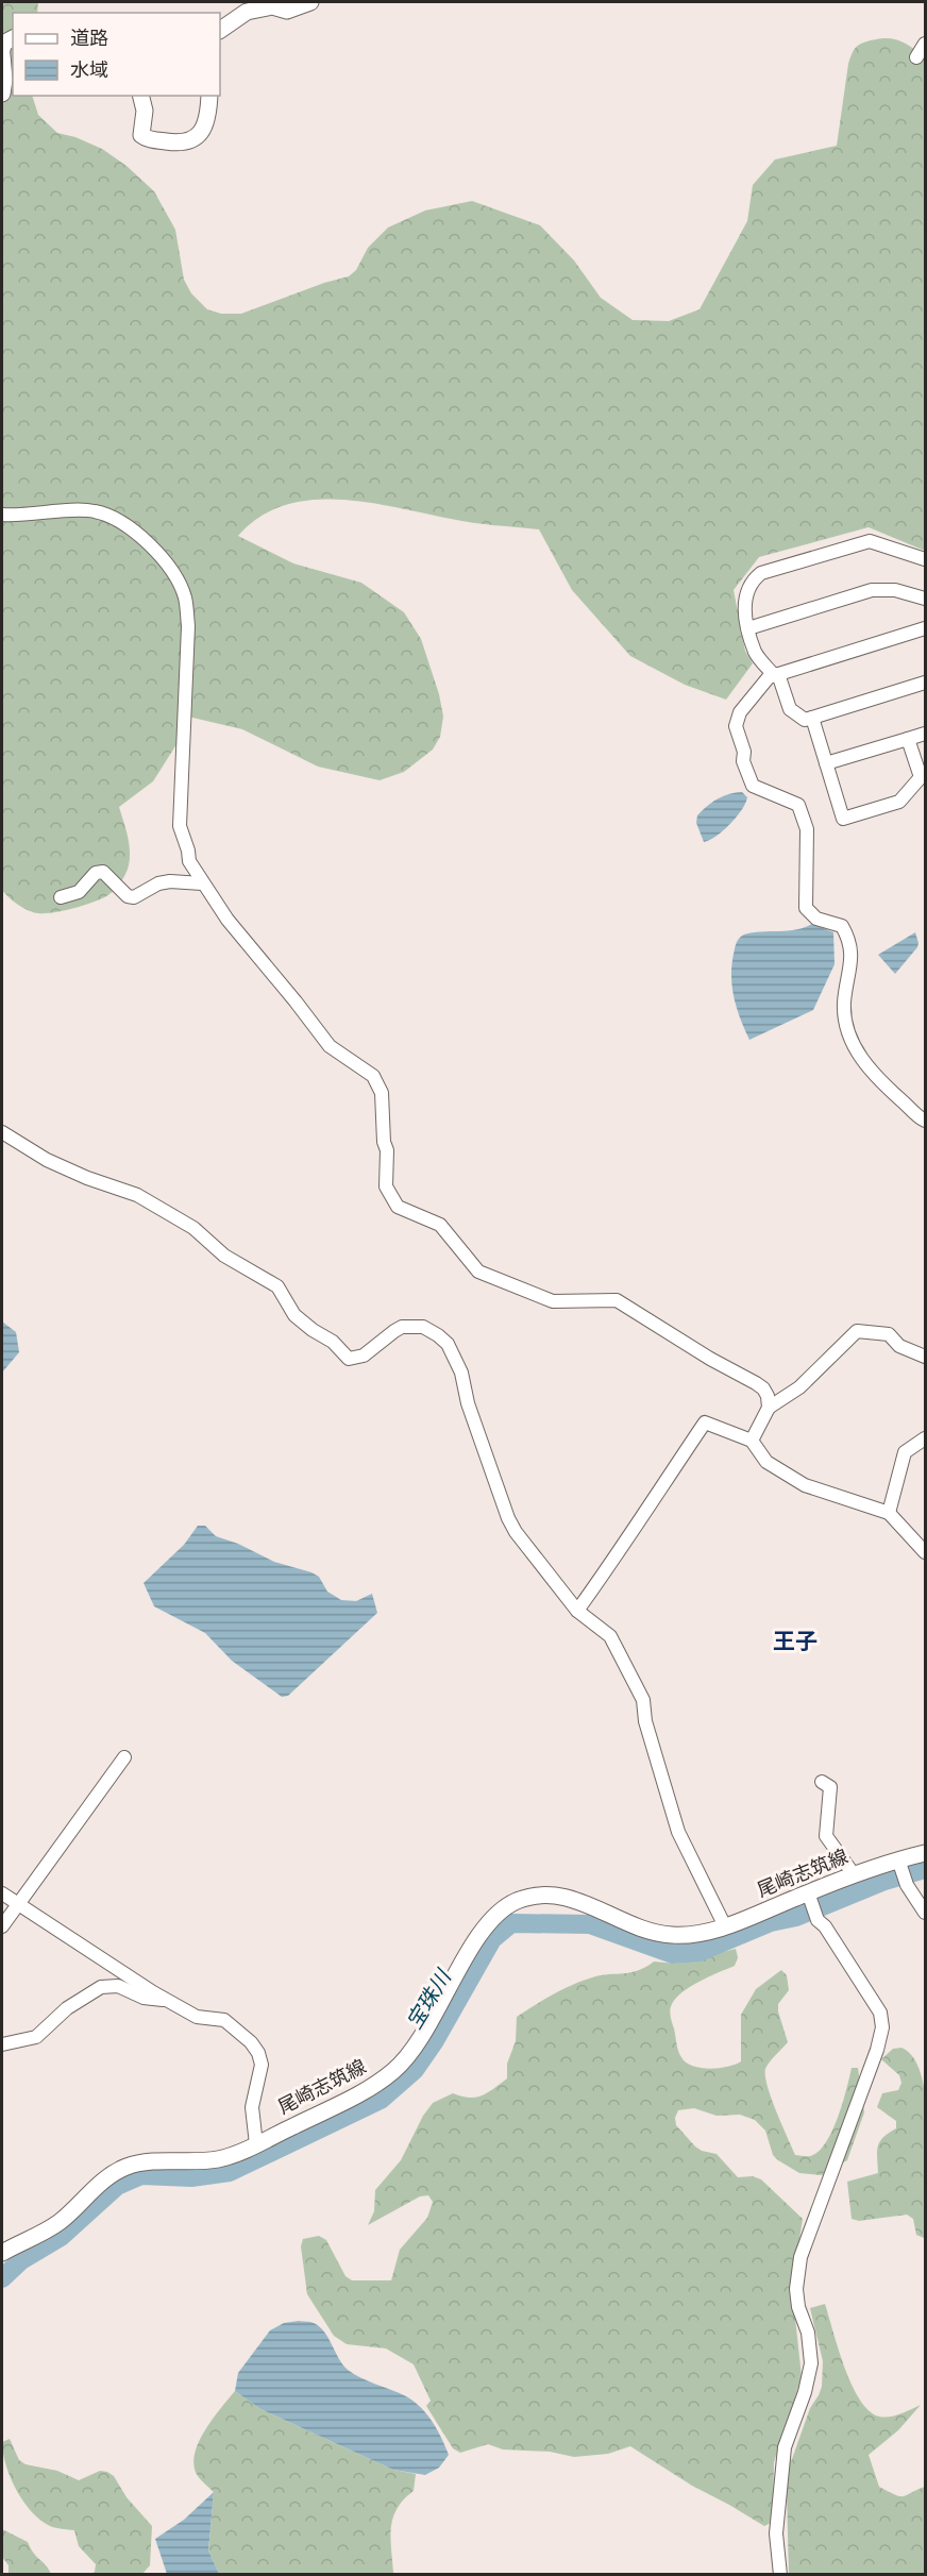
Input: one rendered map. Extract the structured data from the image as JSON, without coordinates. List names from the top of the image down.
{
  "streets": {
    "main road": ["尾崎志筑線"]
  },
  "districts": ["王子"],
  "water": ["宝珠川"],
  "legend": ["道路", "水域"]
}
